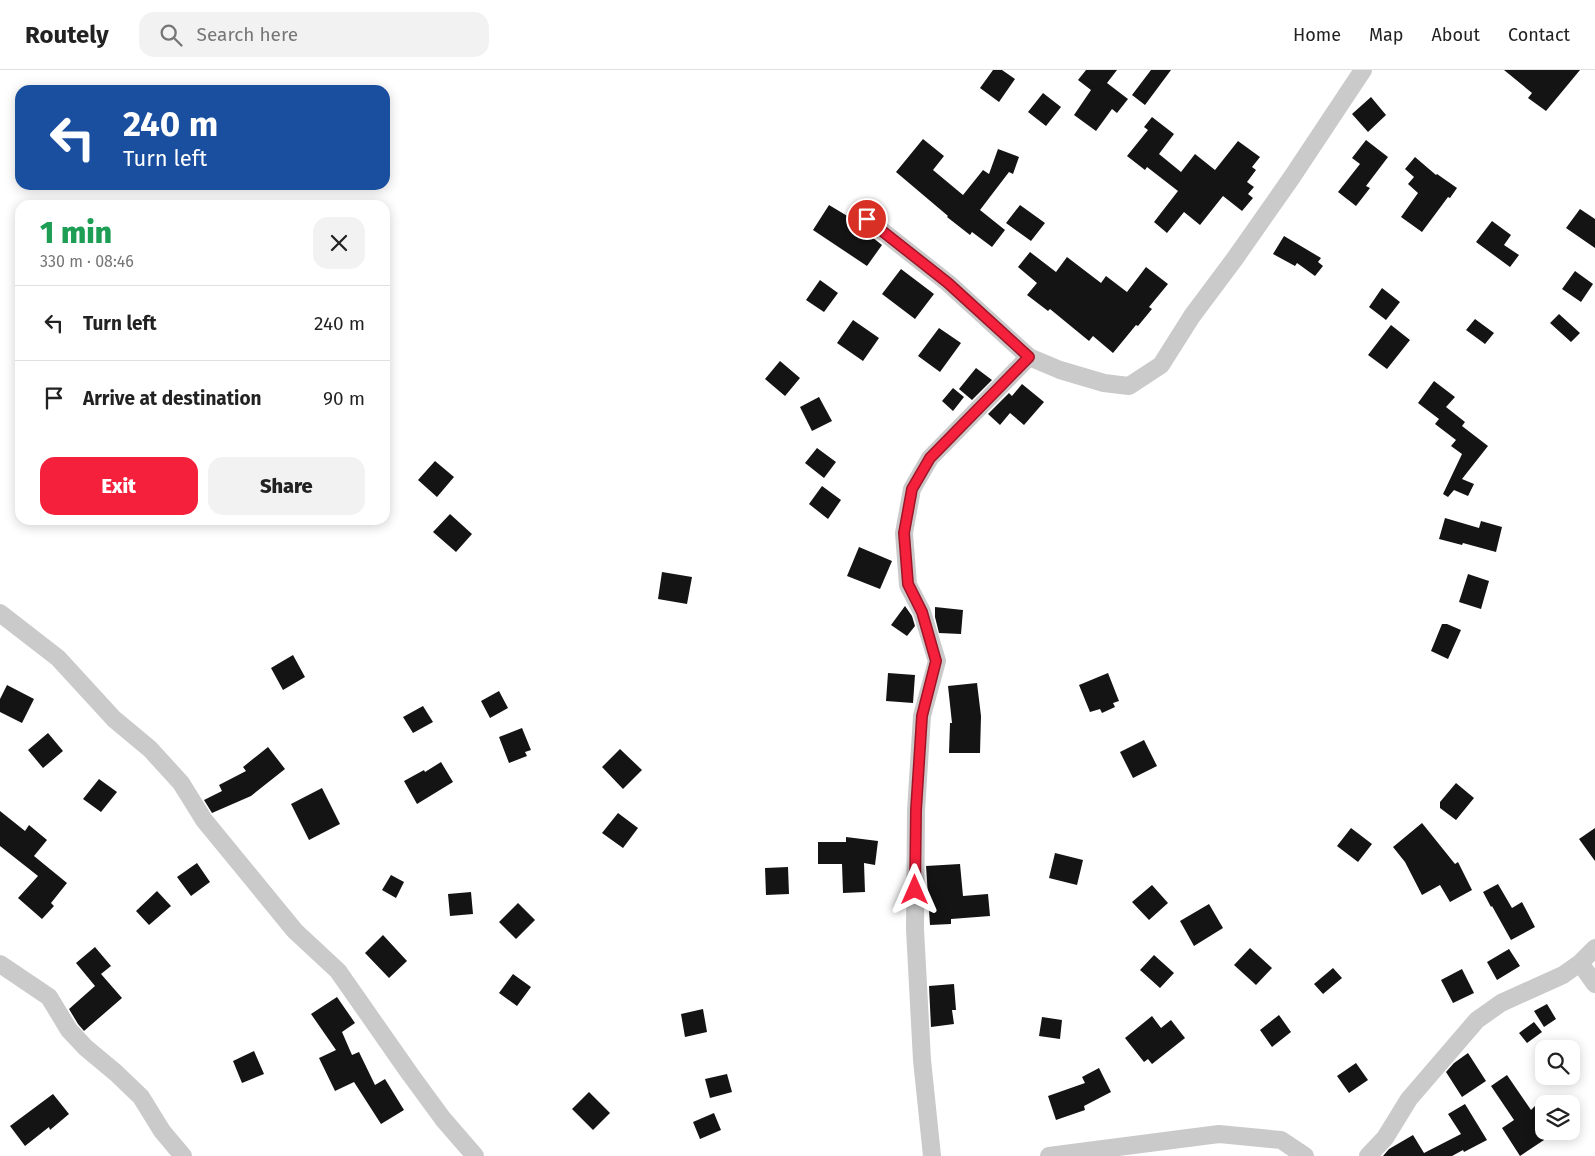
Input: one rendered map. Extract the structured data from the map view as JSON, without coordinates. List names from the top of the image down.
{
  "page": {
    "header": "Routely",
    "search": "Search here",
    "nav": [
      "Home",
      "Map",
      "About",
      "Contact"
    ],
    "turn": ["240 m", "Turn left"],
    "heading": ["1 min", "330 m · 08:46"],
    "list": [
      {
        "name": "Turn left",
        "value": "240 m"
      },
      {
        "name": "Arrive at destination",
        "value": "90 m"
      }
    ],
    "buttons": ["Exit", "Share"]
  }
}
